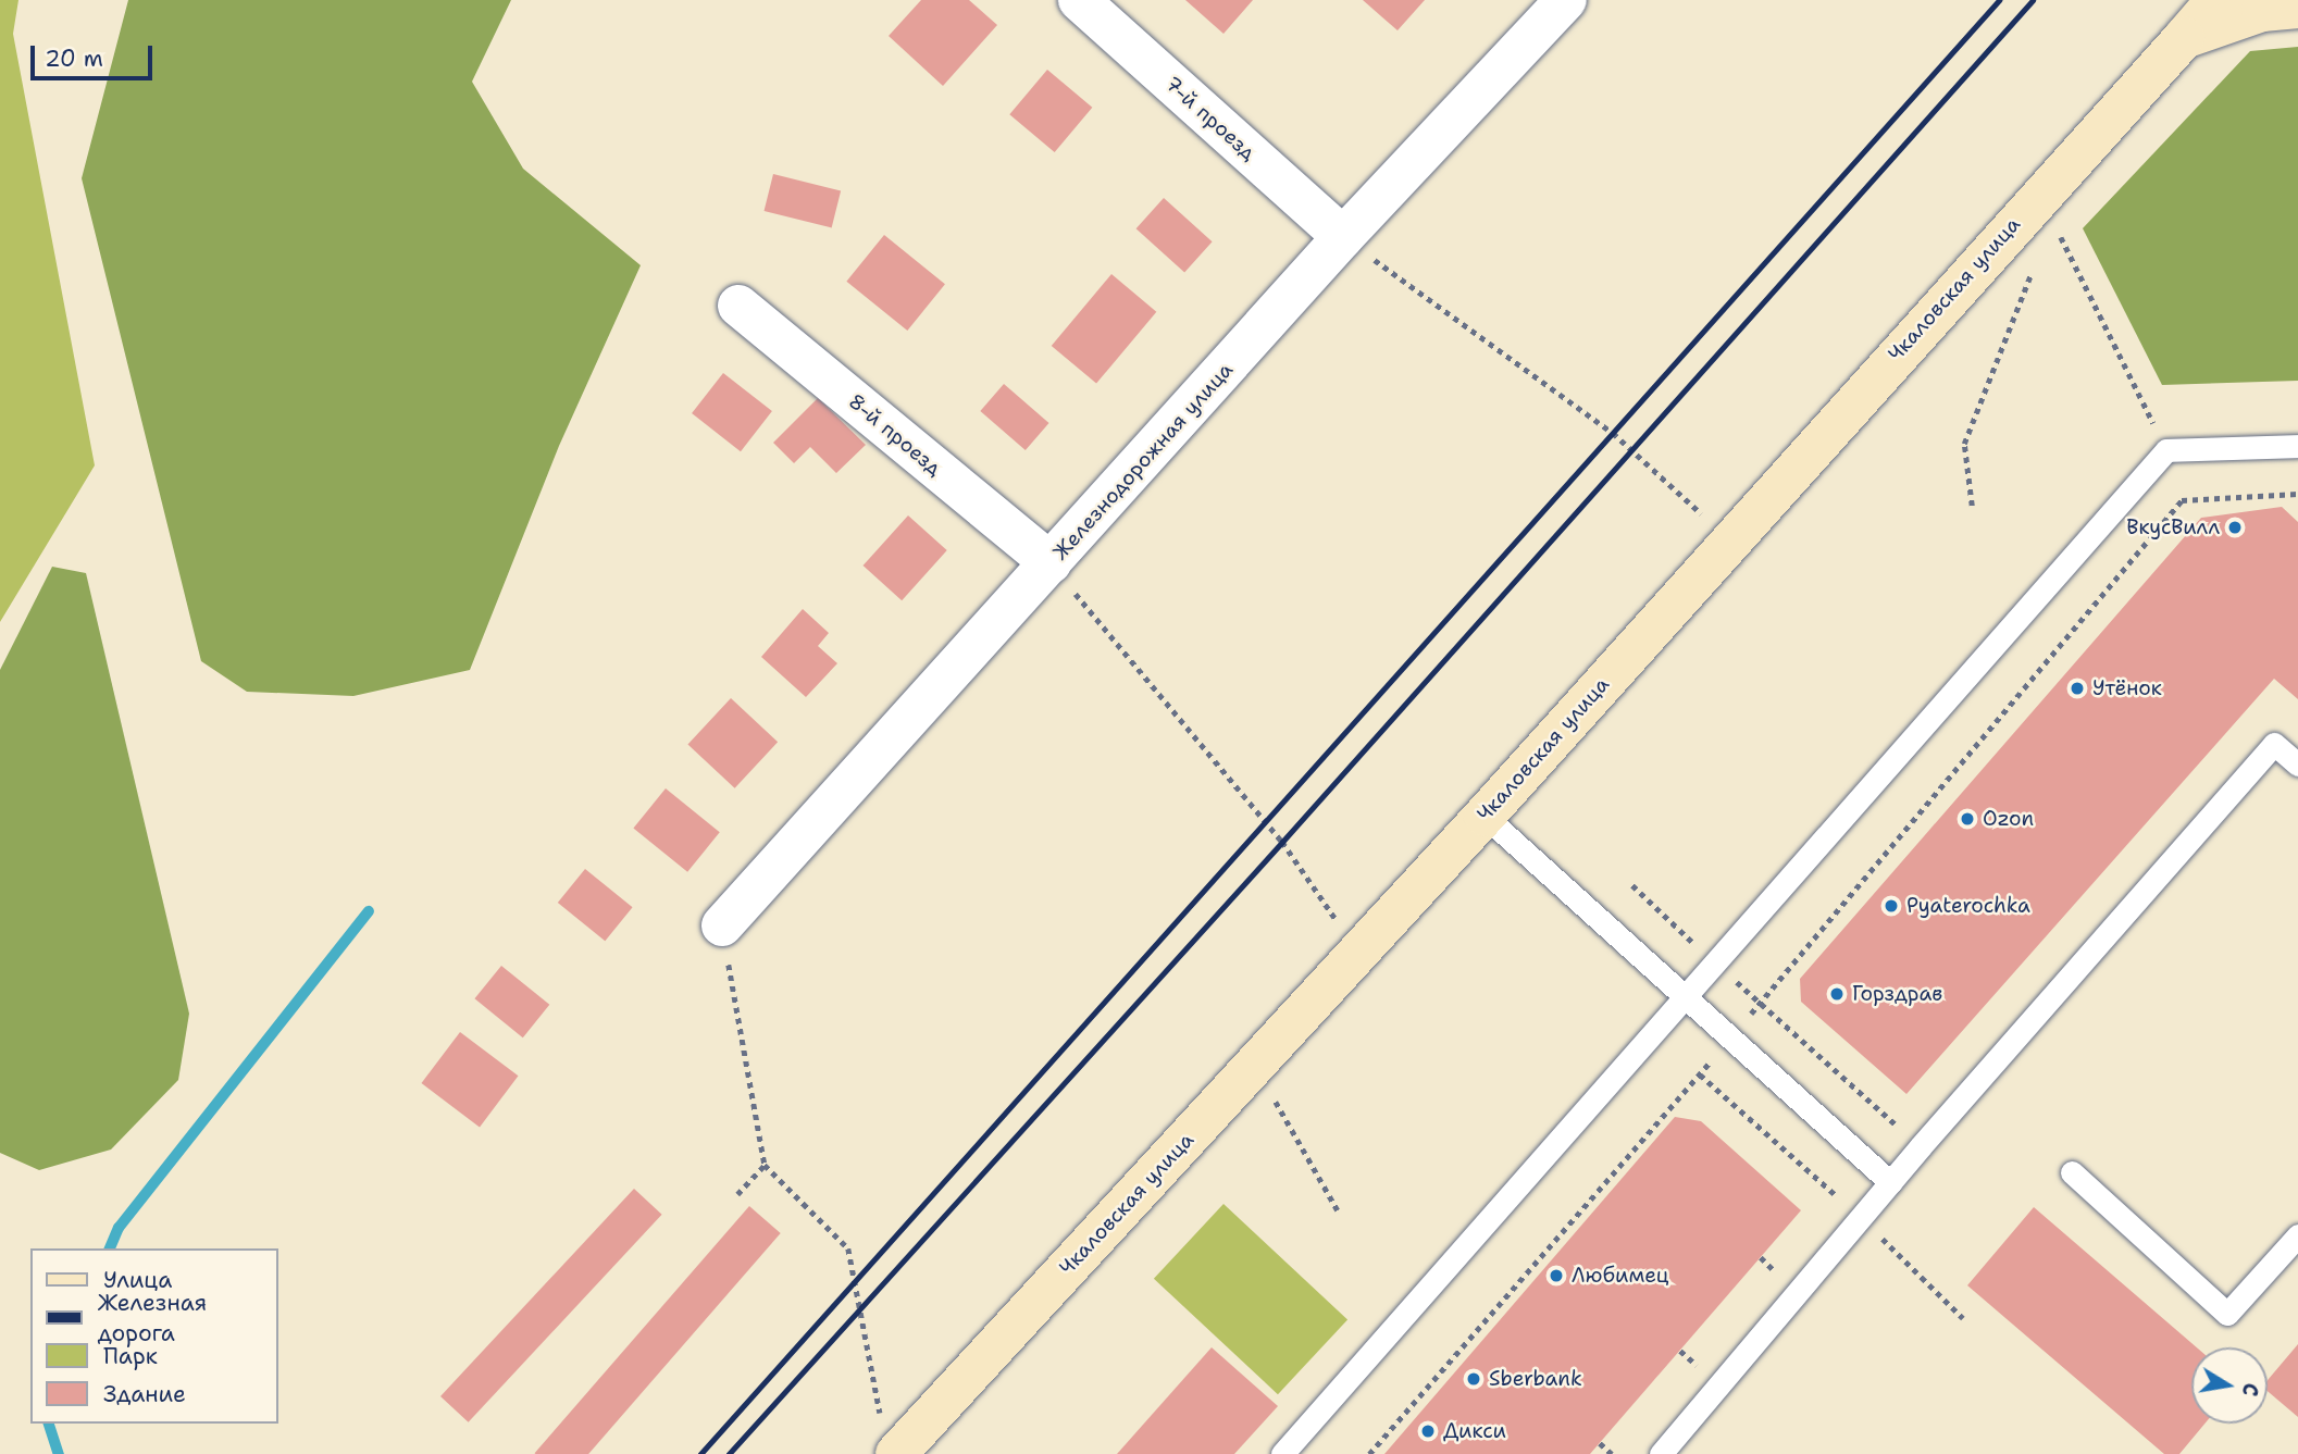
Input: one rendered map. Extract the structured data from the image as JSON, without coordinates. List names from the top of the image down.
{
  "streets": {
    "street": [
      "7-й проезд",
      "Чкаловская улица",
      "8-й проезд",
      "Железнодорожная улица"
    ]
  },
  "crossings": [
    ["7-й проезд", "Железнодорожная улица"],
    ["8-й проезд", "Железнодорожная улица"]
  ],
  "places": [
    "ВкусВилл",
    "Утёнок",
    "Ozon",
    "Pyaterochka",
    "Горздрав",
    "Любимец",
    "Sberbank",
    "Дикси"
  ],
  "legend": [
    "Улица",
    "Железная дорога",
    "Парк",
    "Здание"
  ],
  "scale_bar": "20 m",
  "north": "right"
}
